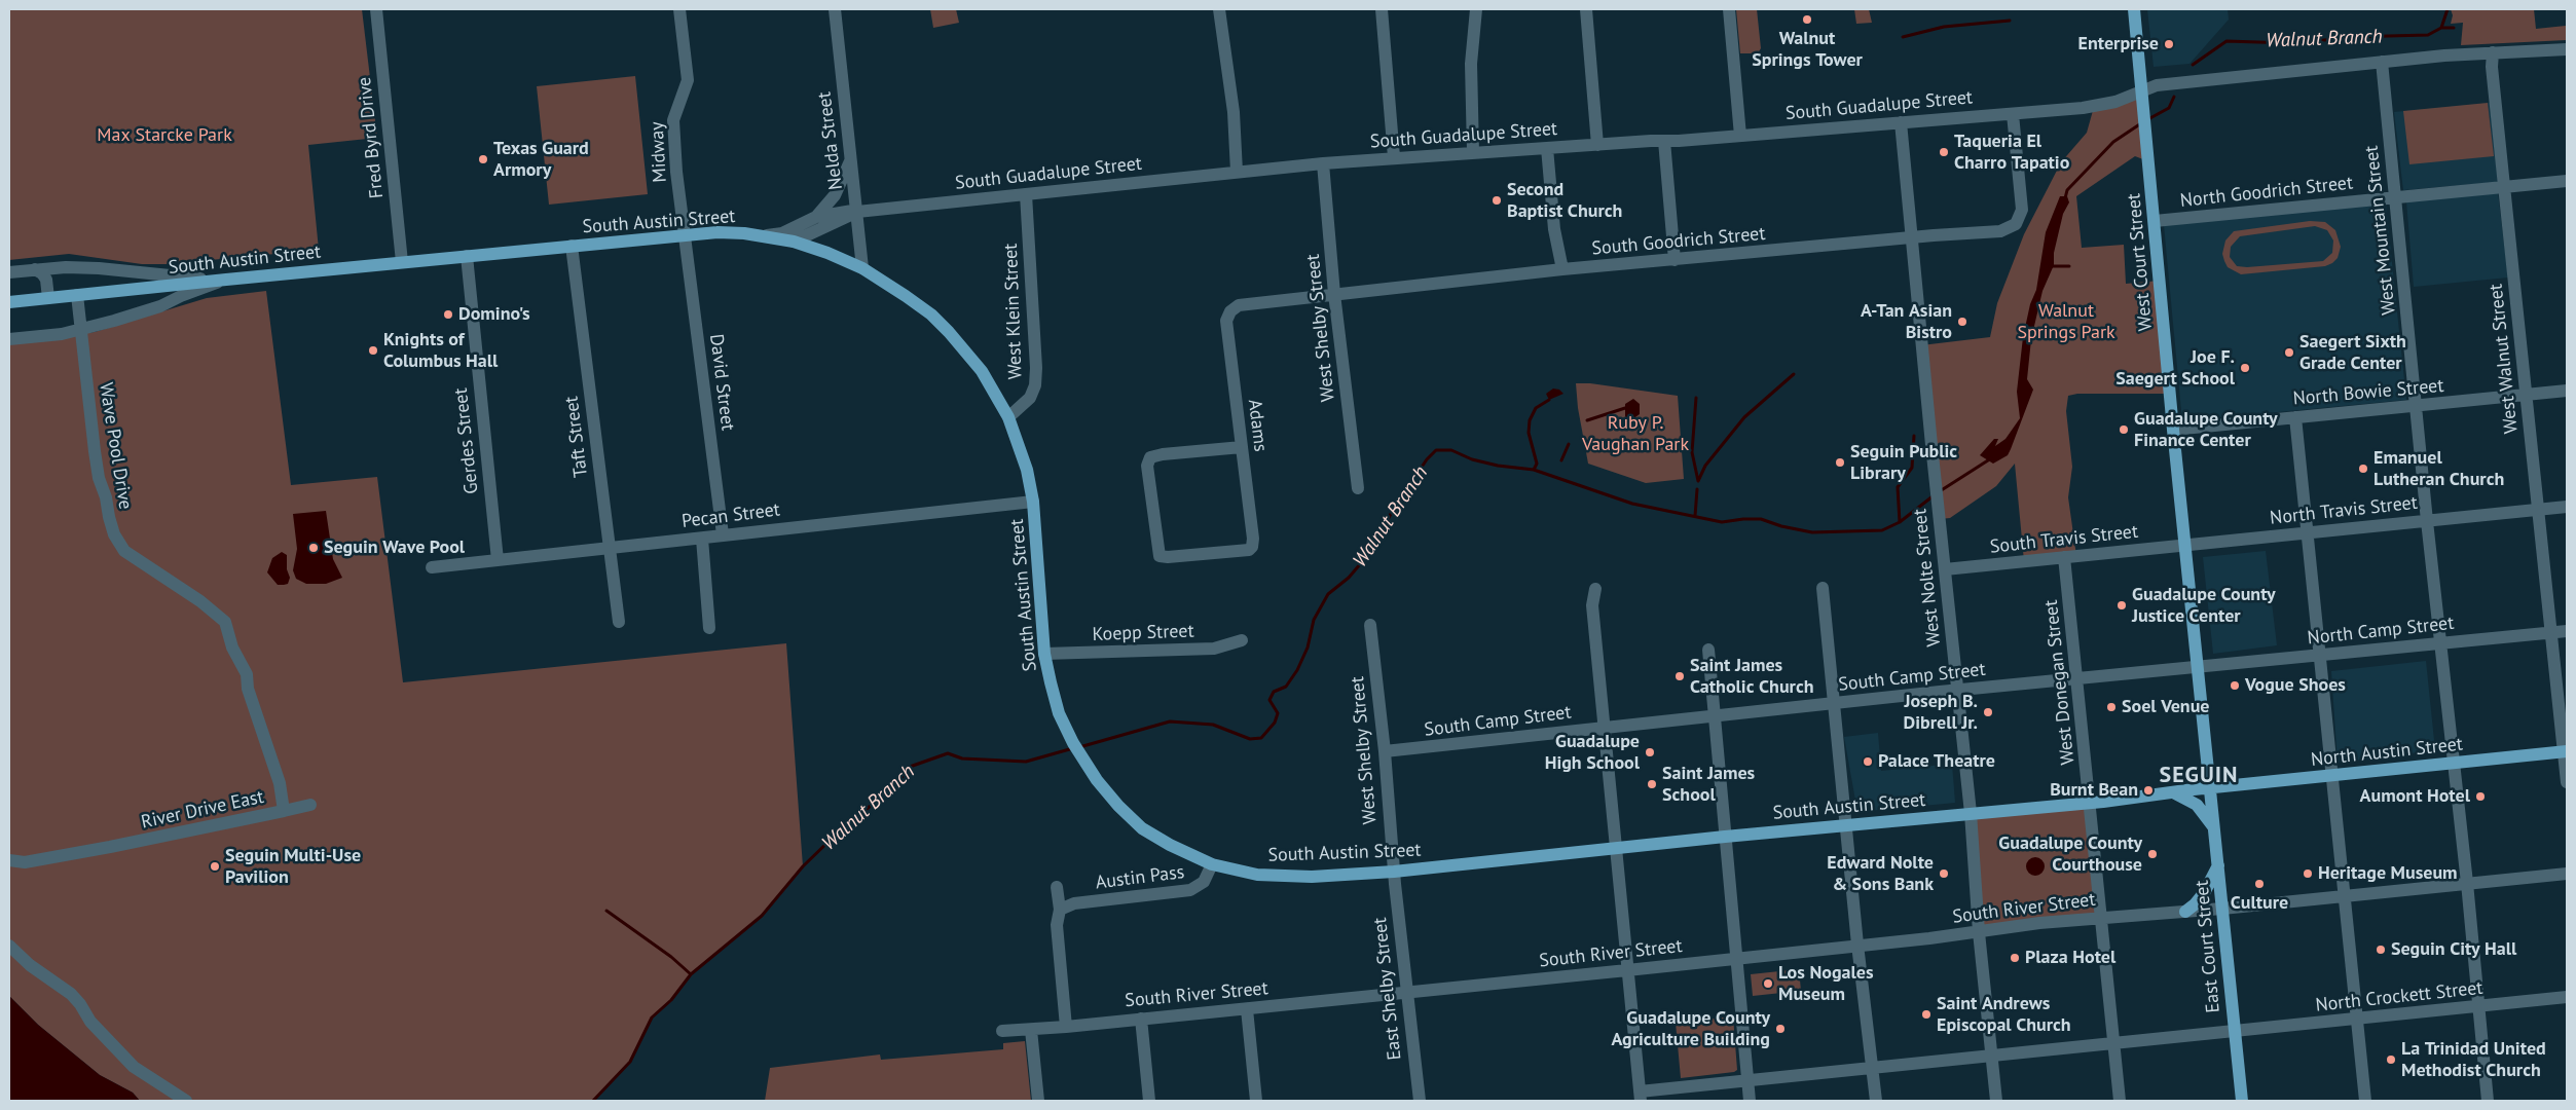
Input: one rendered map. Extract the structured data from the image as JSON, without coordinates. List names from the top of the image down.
{
  "streets": {
    "main road": [
      "South Austin Street",
      "West Court Street",
      "North Austin Street",
      "East Court Street"
    ],
    "street": [
      "South Guadalupe Street",
      "Fred Byrd Drive",
      "Nelda Street",
      "Midway",
      "North Goodrich Street",
      "West Mountain Street",
      "South Goodrich Street",
      "West Klein Street",
      "West Shelby Street",
      "West Walnut Street",
      "David Street",
      "North Bowie Street",
      "Adams",
      "Taft Street",
      "Gerdes Street",
      "Wave Pool Drive",
      "North Travis Street",
      "Pecan Street",
      "South Travis Street",
      "West Nolte Street",
      "North Camp Street",
      "Koepp Street",
      "South Camp Street",
      "West Donegan Street",
      "River Drive East",
      "Austin Pass",
      "South River Street",
      "East Shelby Street",
      "North Crockett Street"
    ]
  },
  "crossings": [
    ["South Guadalupe Street", "Nelda Street"],
    ["South Guadalupe Street", "South Austin Street"],
    ["South Guadalupe Street", "West Mountain Street"],
    ["South Guadalupe Street", "South Goodrich Street"],
    ["South Guadalupe Street", "West Court Street"],
    ["South Guadalupe Street", "West Klein Street"],
    ["South Guadalupe Street", "West Shelby Street"],
    ["South Guadalupe Street", "West Walnut Street"],
    ["South Guadalupe Street", "West Nolte Street"],
    ["Fred Byrd Drive", "South Austin Street"],
    ["Nelda Street", "South Austin Street"],
    ["Midway", "South Austin Street"],
    ["Midway", "David Street"],
    ["North Goodrich Street", "West Mountain Street"],
    ["North Goodrich Street", "West Court Street"],
    ["North Goodrich Street", "West Walnut Street"],
    ["South Austin Street", "West Court Street"],
    ["South Austin Street", "West Klein Street"],
    ["South Austin Street", "West Shelby Street"],
    ["South Austin Street", "David Street"],
    ["South Austin Street", "Taft Street"],
    ["South Austin Street", "Gerdes Street"],
    ["South Austin Street", "Wave Pool Drive"],
    ["South Austin Street", "Pecan Street"],
    ["South Austin Street", "West Nolte Street"],
    ["South Austin Street", "Koepp Street"],
    ["South Austin Street", "West Donegan Street"],
    ["South Austin Street", "North Austin Street"],
    ["South Austin Street", "Austin Pass"],
    ["South Austin Street", "South River Street"],
    ["South Austin Street", "East Court Street"],
    ["South Austin Street", "East Shelby Street"],
    ["West Mountain Street", "North Bowie Street"],
    ["West Mountain Street", "North Travis Street"],
    ["West Mountain Street", "North Camp Street"],
    ["West Mountain Street", "North Austin Street"],
    ["West Mountain Street", "South River Street"],
    ["West Mountain Street", "North Crockett Street"],
    ["South Goodrich Street", "West Shelby Street"],
    ["South Goodrich Street", "Adams"],
    ["South Goodrich Street", "West Nolte Street"],
    ["West Court Street", "North Bowie Street"],
    ["West Court Street", "North Travis Street"],
    ["West Court Street", "South Travis Street"],
    ["West Court Street", "North Camp Street"],
    ["West Court Street", "South Camp Street"],
    ["West Court Street", "North Austin Street"],
    ["West Court Street", "East Court Street"],
    ["West Shelby Street", "South Camp Street"],
    ["West Shelby Street", "East Shelby Street"],
    ["West Walnut Street", "North Bowie Street"],
    ["West Walnut Street", "North Travis Street"],
    ["West Walnut Street", "North Camp Street"],
    ["West Walnut Street", "North Austin Street"],
    ["David Street", "Pecan Street"],
    ["Taft Street", "Pecan Street"],
    ["Gerdes Street", "Pecan Street"],
    ["Wave Pool Drive", "River Drive East"],
    ["North Travis Street", "South Travis Street"],
    ["South Travis Street", "West Nolte Street"],
    ["South Travis Street", "West Donegan Street"],
    ["West Nolte Street", "South Camp Street"],
    ["West Nolte Street", "South River Street"],
    ["West Nolte Street", "North Crockett Street"],
    ["North Camp Street", "South Camp Street"],
    ["South Camp Street", "West Donegan Street"],
    ["West Donegan Street", "South River Street"],
    ["West Donegan Street", "East Court Street"],
    ["North Austin Street", "East Court Street"],
    ["South River Street", "East Court Street"],
    ["South River Street", "East Shelby Street"],
    ["East Court Street", "North Crockett Street"]
  ],
  "districts": ["SEGUIN"],
  "water": ["Walnut Branch"],
  "parks": ["Max Starcke Park", "Walnut Springs Park", "Ruby P. Vaughan Park"],
  "places": [
    "Walnut Springs Tower",
    "Enterprise",
    "Taqueria El Charro Tapatio",
    "Texas Guard Armory",
    "Second Baptist Church",
    "Domino's",
    "A-Tan Asian Bistro",
    "Knights of Columbus Hall",
    "Saegert Sixth Grade Center",
    "Joe F. Saegert School",
    "Guadalupe County Finance Center",
    "Seguin Public Library",
    "Emanuel Lutheran Church",
    "Seguin Wave Pool",
    "Guadalupe County Justice Center",
    "Saint James Catholic Church",
    "Vogue Shoes",
    "Soel Venue",
    "Joseph B. Dibrell Jr.",
    "Guadalupe High School",
    "Palace Theatre",
    "Saint James School",
    "Burnt Bean",
    "Aumont Hotel",
    "Guadalupe County Courthouse",
    "Seguin Multi-Use Pavilion",
    "Edward Nolte & Sons Bank",
    "Heritage Museum",
    "Culture",
    "Seguin City Hall",
    "Plaza Hotel",
    "Los Nogales Museum",
    "Saint Andrews Episcopal Church",
    "Guadalupe County Agriculture Building",
    "La Trinidad United Methodist Church"
  ]
}
